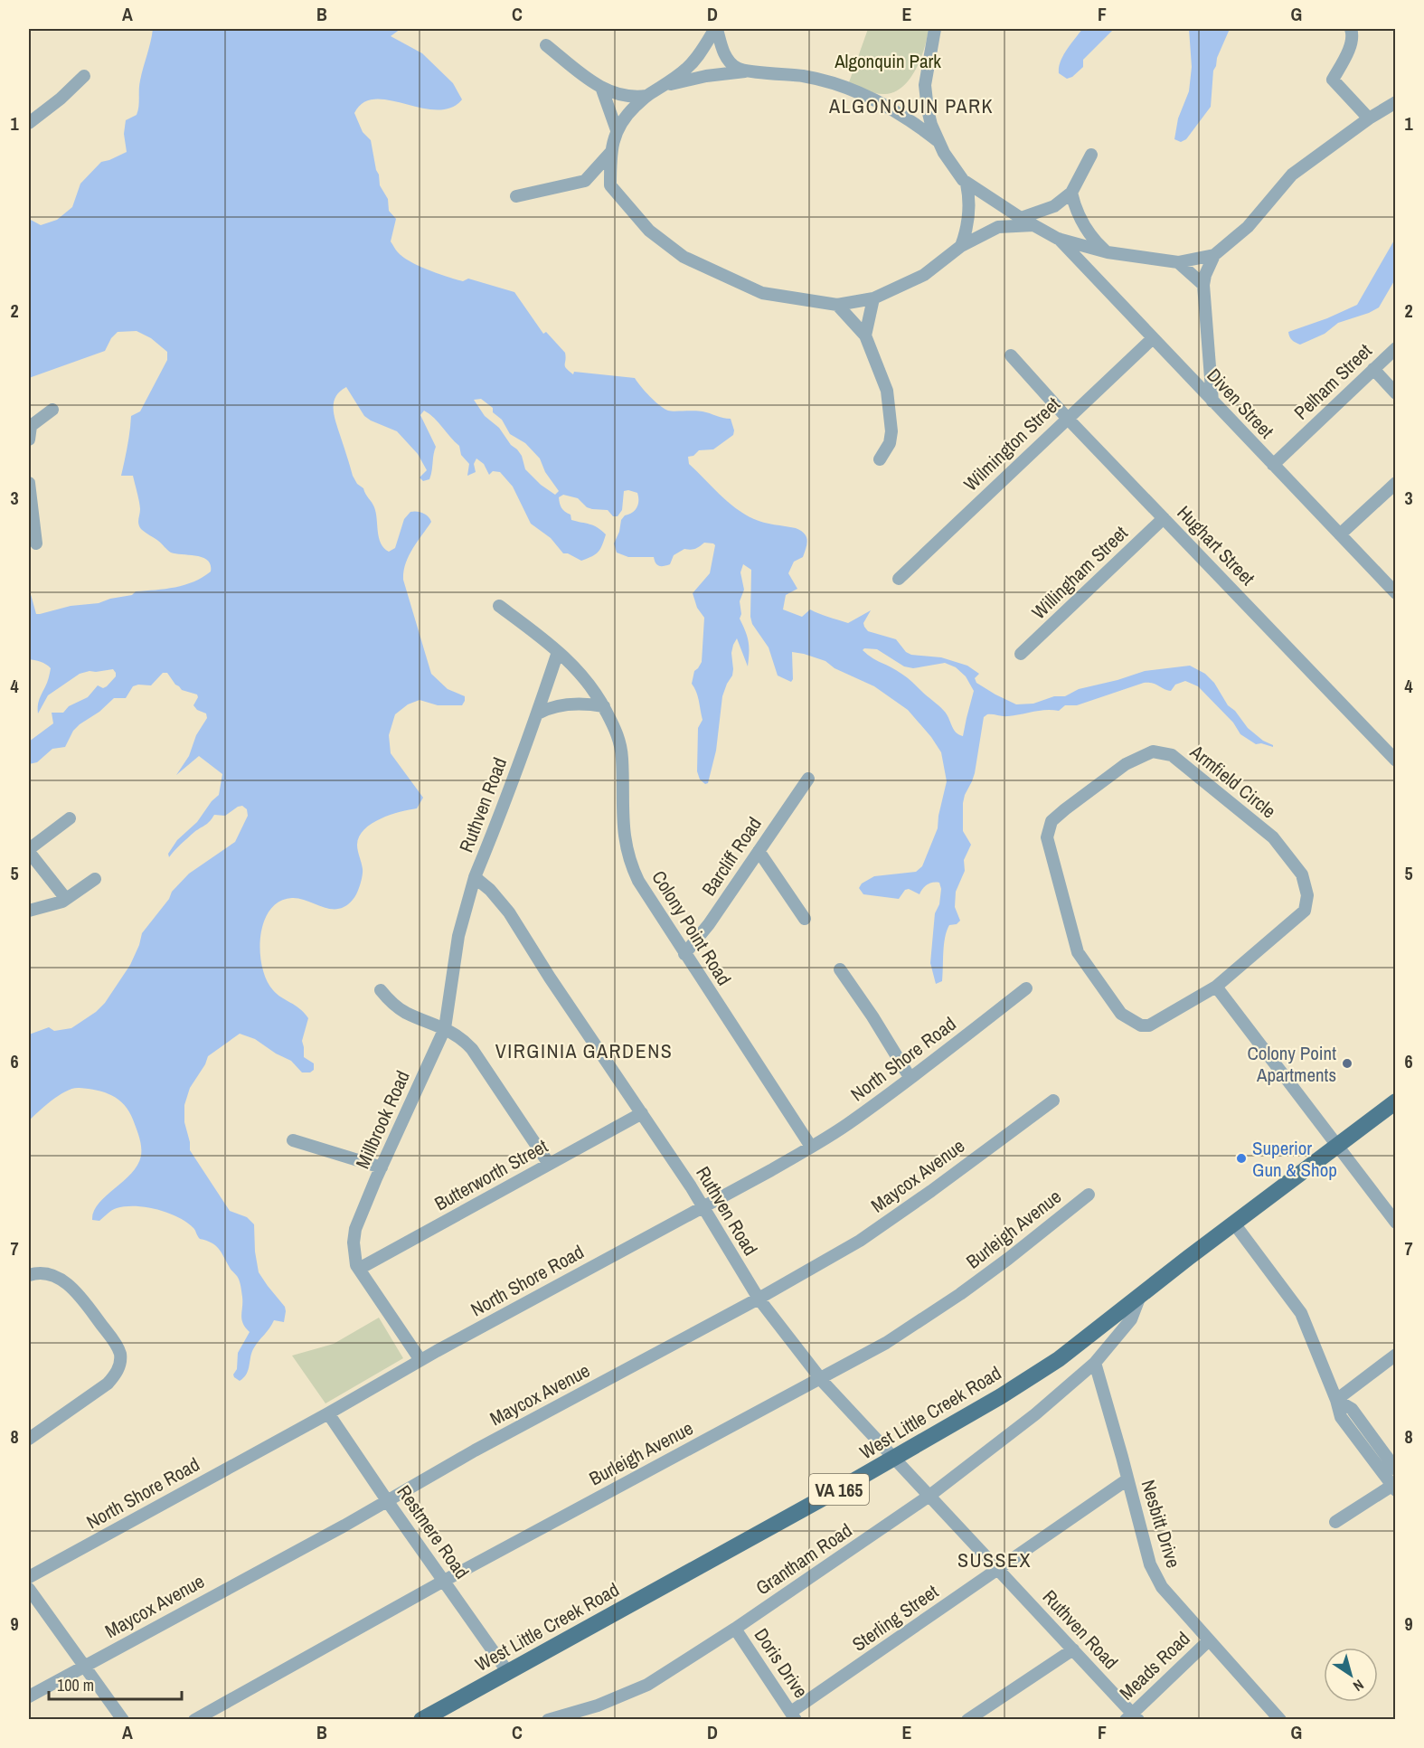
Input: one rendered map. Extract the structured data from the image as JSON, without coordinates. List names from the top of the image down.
{
  "streets": {
    "main road": ["West Little Creek Road", "VA 165"],
    "street": [
      "Pelham Street",
      "Diven Street",
      "Wilmington Street",
      "Hughart Street",
      "Willingham Street",
      "Armfield Circle",
      "Ruthven Road",
      "Barcliff Road",
      "Colony Point Road",
      "North Shore Road",
      "Millbrook Road",
      "Butterworth Street",
      "Maycox Avenue",
      "Burleigh Avenue",
      "Nesbitt Drive",
      "Restmere Road",
      "Grantham Road",
      "Sterling Street",
      "Doris Drive",
      "Meads Road"
    ]
  },
  "crossings": [
    ["Pelham Street", "Diven Street"],
    ["Diven Street", "Wilmington Street"],
    ["Wilmington Street", "Hughart Street"],
    ["Hughart Street", "Willingham Street"],
    ["Ruthven Road", "Colony Point Road"],
    ["Ruthven Road", "North Shore Road"],
    ["Ruthven Road", "Millbrook Road"],
    ["Ruthven Road", "Butterworth Street"],
    ["Ruthven Road", "Maycox Avenue"],
    ["Ruthven Road", "Burleigh Avenue"],
    ["Ruthven Road", "West Little Creek Road"],
    ["Ruthven Road", "Grantham Road"],
    ["Ruthven Road", "Sterling Street"],
    ["Ruthven Road", "Meads Road"],
    ["Barcliff Road", "Colony Point Road"],
    ["Colony Point Road", "North Shore Road"],
    ["North Shore Road", "Millbrook Road"],
    ["North Shore Road", "Restmere Road"],
    ["Millbrook Road", "Butterworth Street"],
    ["Maycox Avenue", "Restmere Road"],
    ["Burleigh Avenue", "Restmere Road"],
    ["West Little Creek Road", "Restmere Road"],
    ["West Little Creek Road", "Grantham Road"],
    ["Nesbitt Drive", "Grantham Road"],
    ["Nesbitt Drive", "Sterling Street"],
    ["Nesbitt Drive", "Meads Road"],
    ["Grantham Road", "Doris Drive"],
    ["Sterling Street", "Doris Drive"]
  ],
  "districts": ["ALGONQUIN PARK", "VIRGINIA GARDENS", "SUSSEX"],
  "parks": ["Algonquin Park"],
  "places": ["Colony Point Apartments", "Superior Gun & Shop"],
  "scale_bar": "100 m",
  "north": "bottom right",
  "grid": {
    "columns": [
      "A",
      "B",
      "C",
      "D",
      "E",
      "F",
      "G"
    ],
    "rows": [
      "1",
      "2",
      "3",
      "4",
      "5",
      "6",
      "7",
      "8",
      "9"
    ]
  }
}
